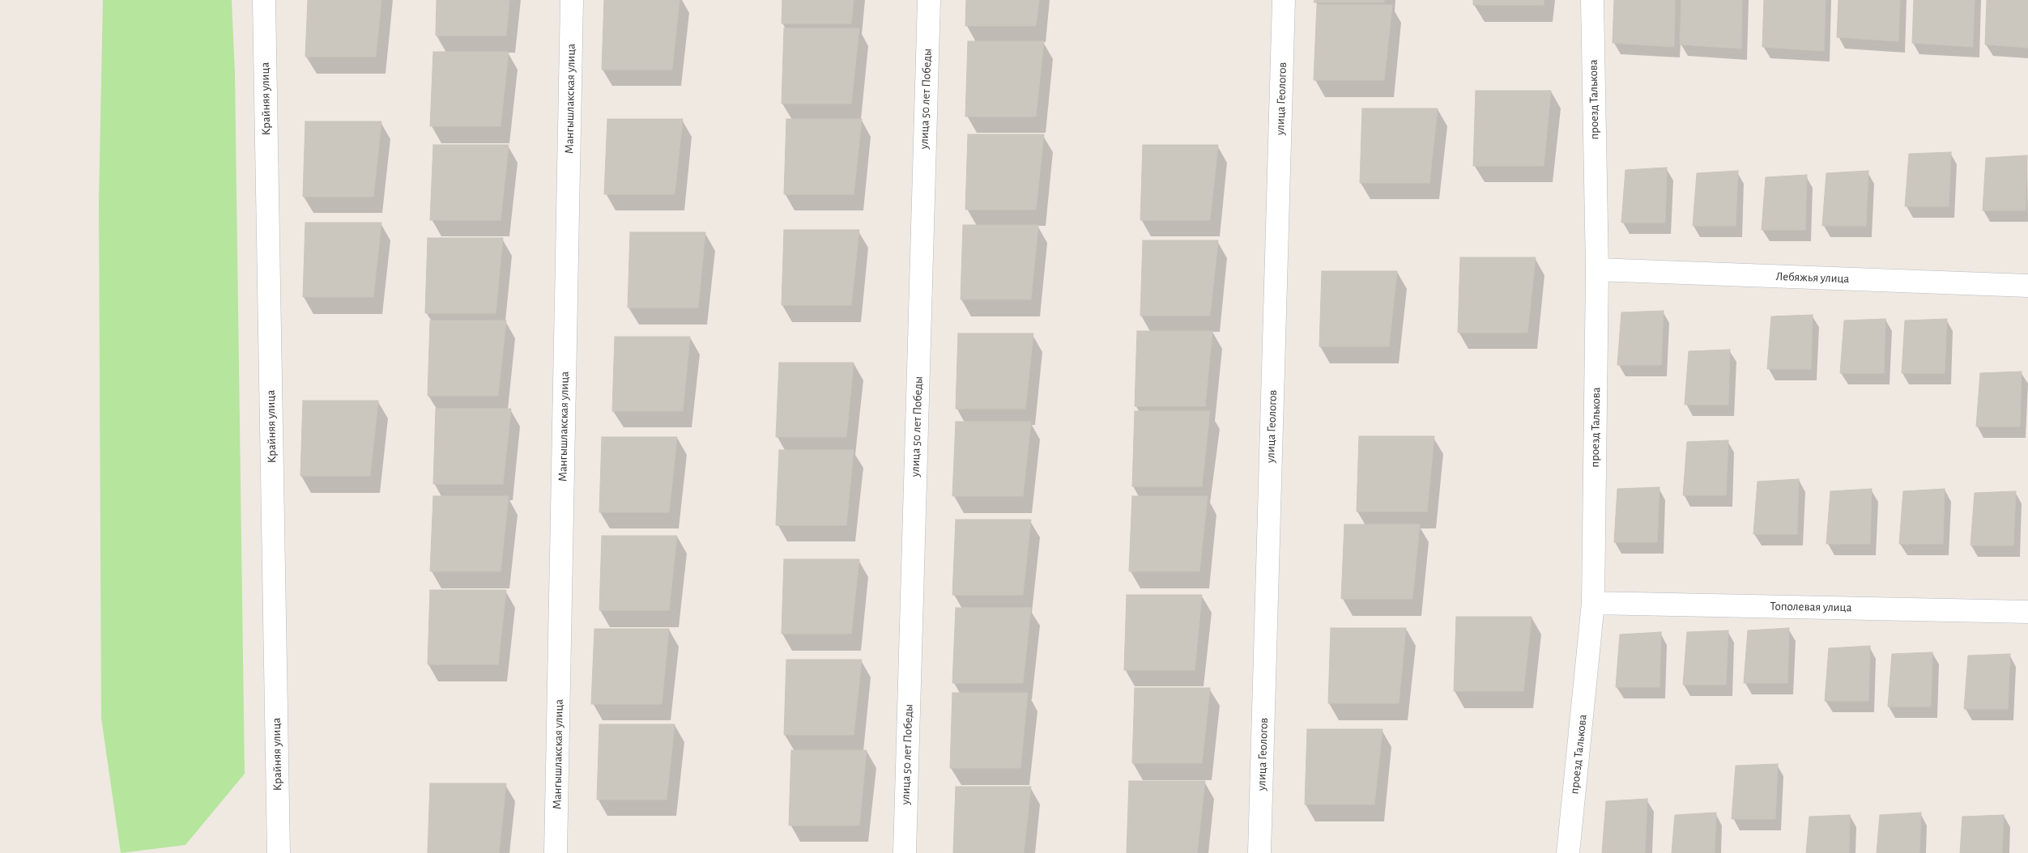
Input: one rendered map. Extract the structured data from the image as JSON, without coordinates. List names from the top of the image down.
{
  "streets": {
    "street": [
      "Крайняя улица",
      "Мангышлакская улица",
      "улица 50 лет Победы",
      "улица Геологов",
      "проезд Талькова",
      "Лебяжья улица",
      "Тополевая улица"
    ]
  },
  "crossings": [
    ["проезд Талькова", "Лебяжья улица"],
    ["проезд Талькова", "Тополевая улица"]
  ]
}
